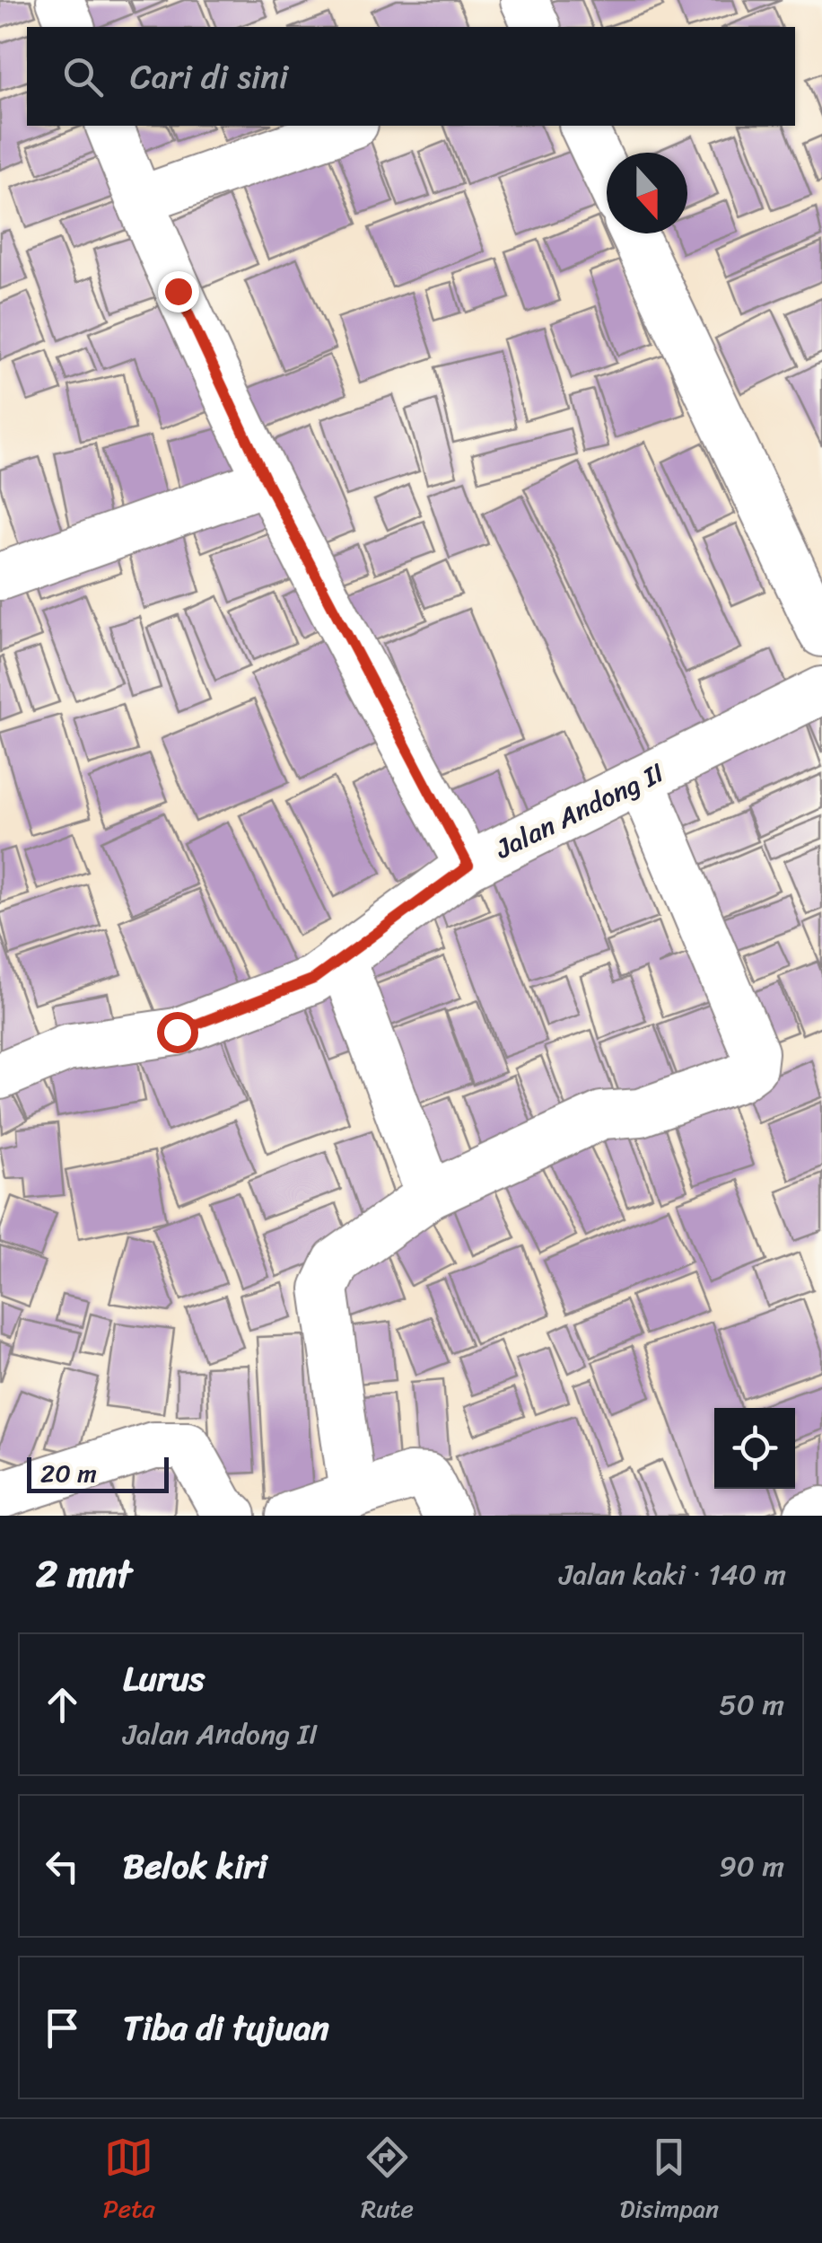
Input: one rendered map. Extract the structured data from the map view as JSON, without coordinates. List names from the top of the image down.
{
  "streets": {
    "street": ["Jalan Andong II"]
  },
  "scale_bar": "20 m",
  "north": "bottom",
  "page": {
    "search": "Cari di sini",
    "scale": "20 m",
    "heading": ["2 mnt", "Jalan kaki · 140 m"],
    "list": [
      ["Lurus", "Jalan Andong II", "50 m"],
      ["Belok kiri", "90 m"],
      "Tiba di tujuan"
    ],
    "nav": ["Peta", "Rute", "Disimpan"]
  }
}
